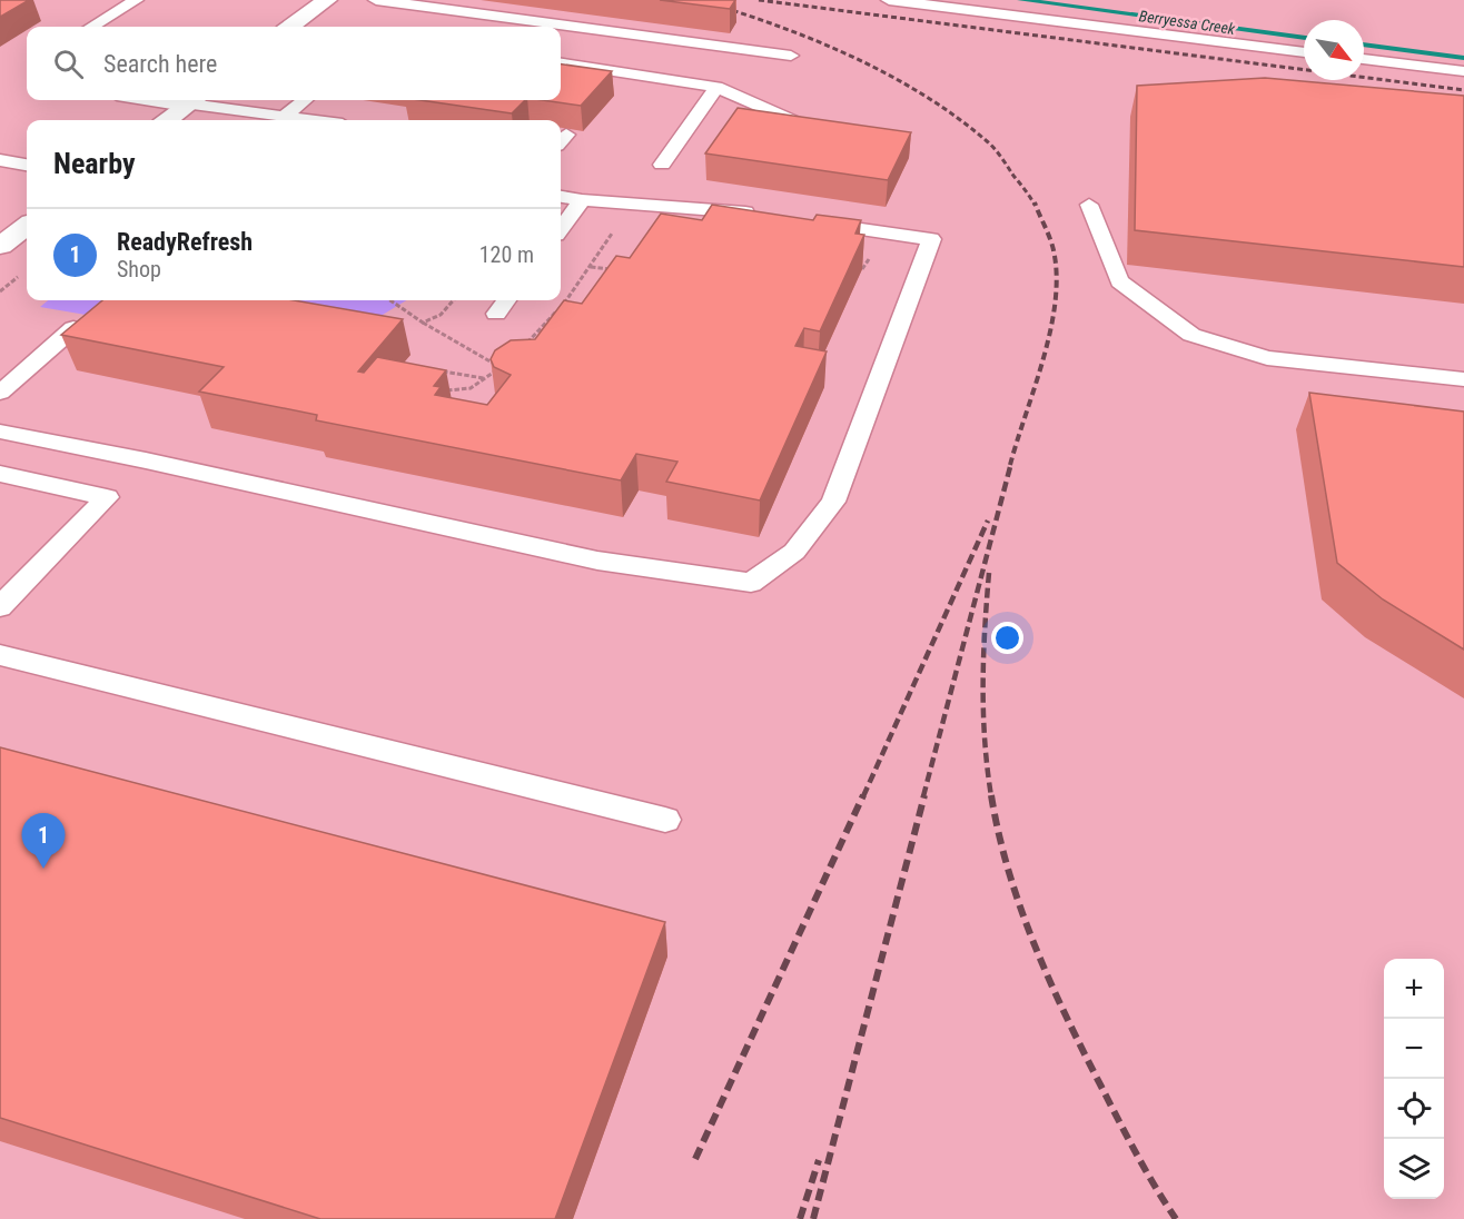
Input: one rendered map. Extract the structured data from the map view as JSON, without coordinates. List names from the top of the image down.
{
  "water": ["Berryessa Creek"],
  "north": "bottom right",
  "page": {
    "search": "Search here",
    "heading": "Nearby",
    "list": [
      {
        "mark": "1",
        "name": "ReadyRefresh",
        "note": "Shop",
        "value": "120 m"
      }
    ],
    "pins": "1",
    "map_buttons": ["+", "−"]
  }
}
